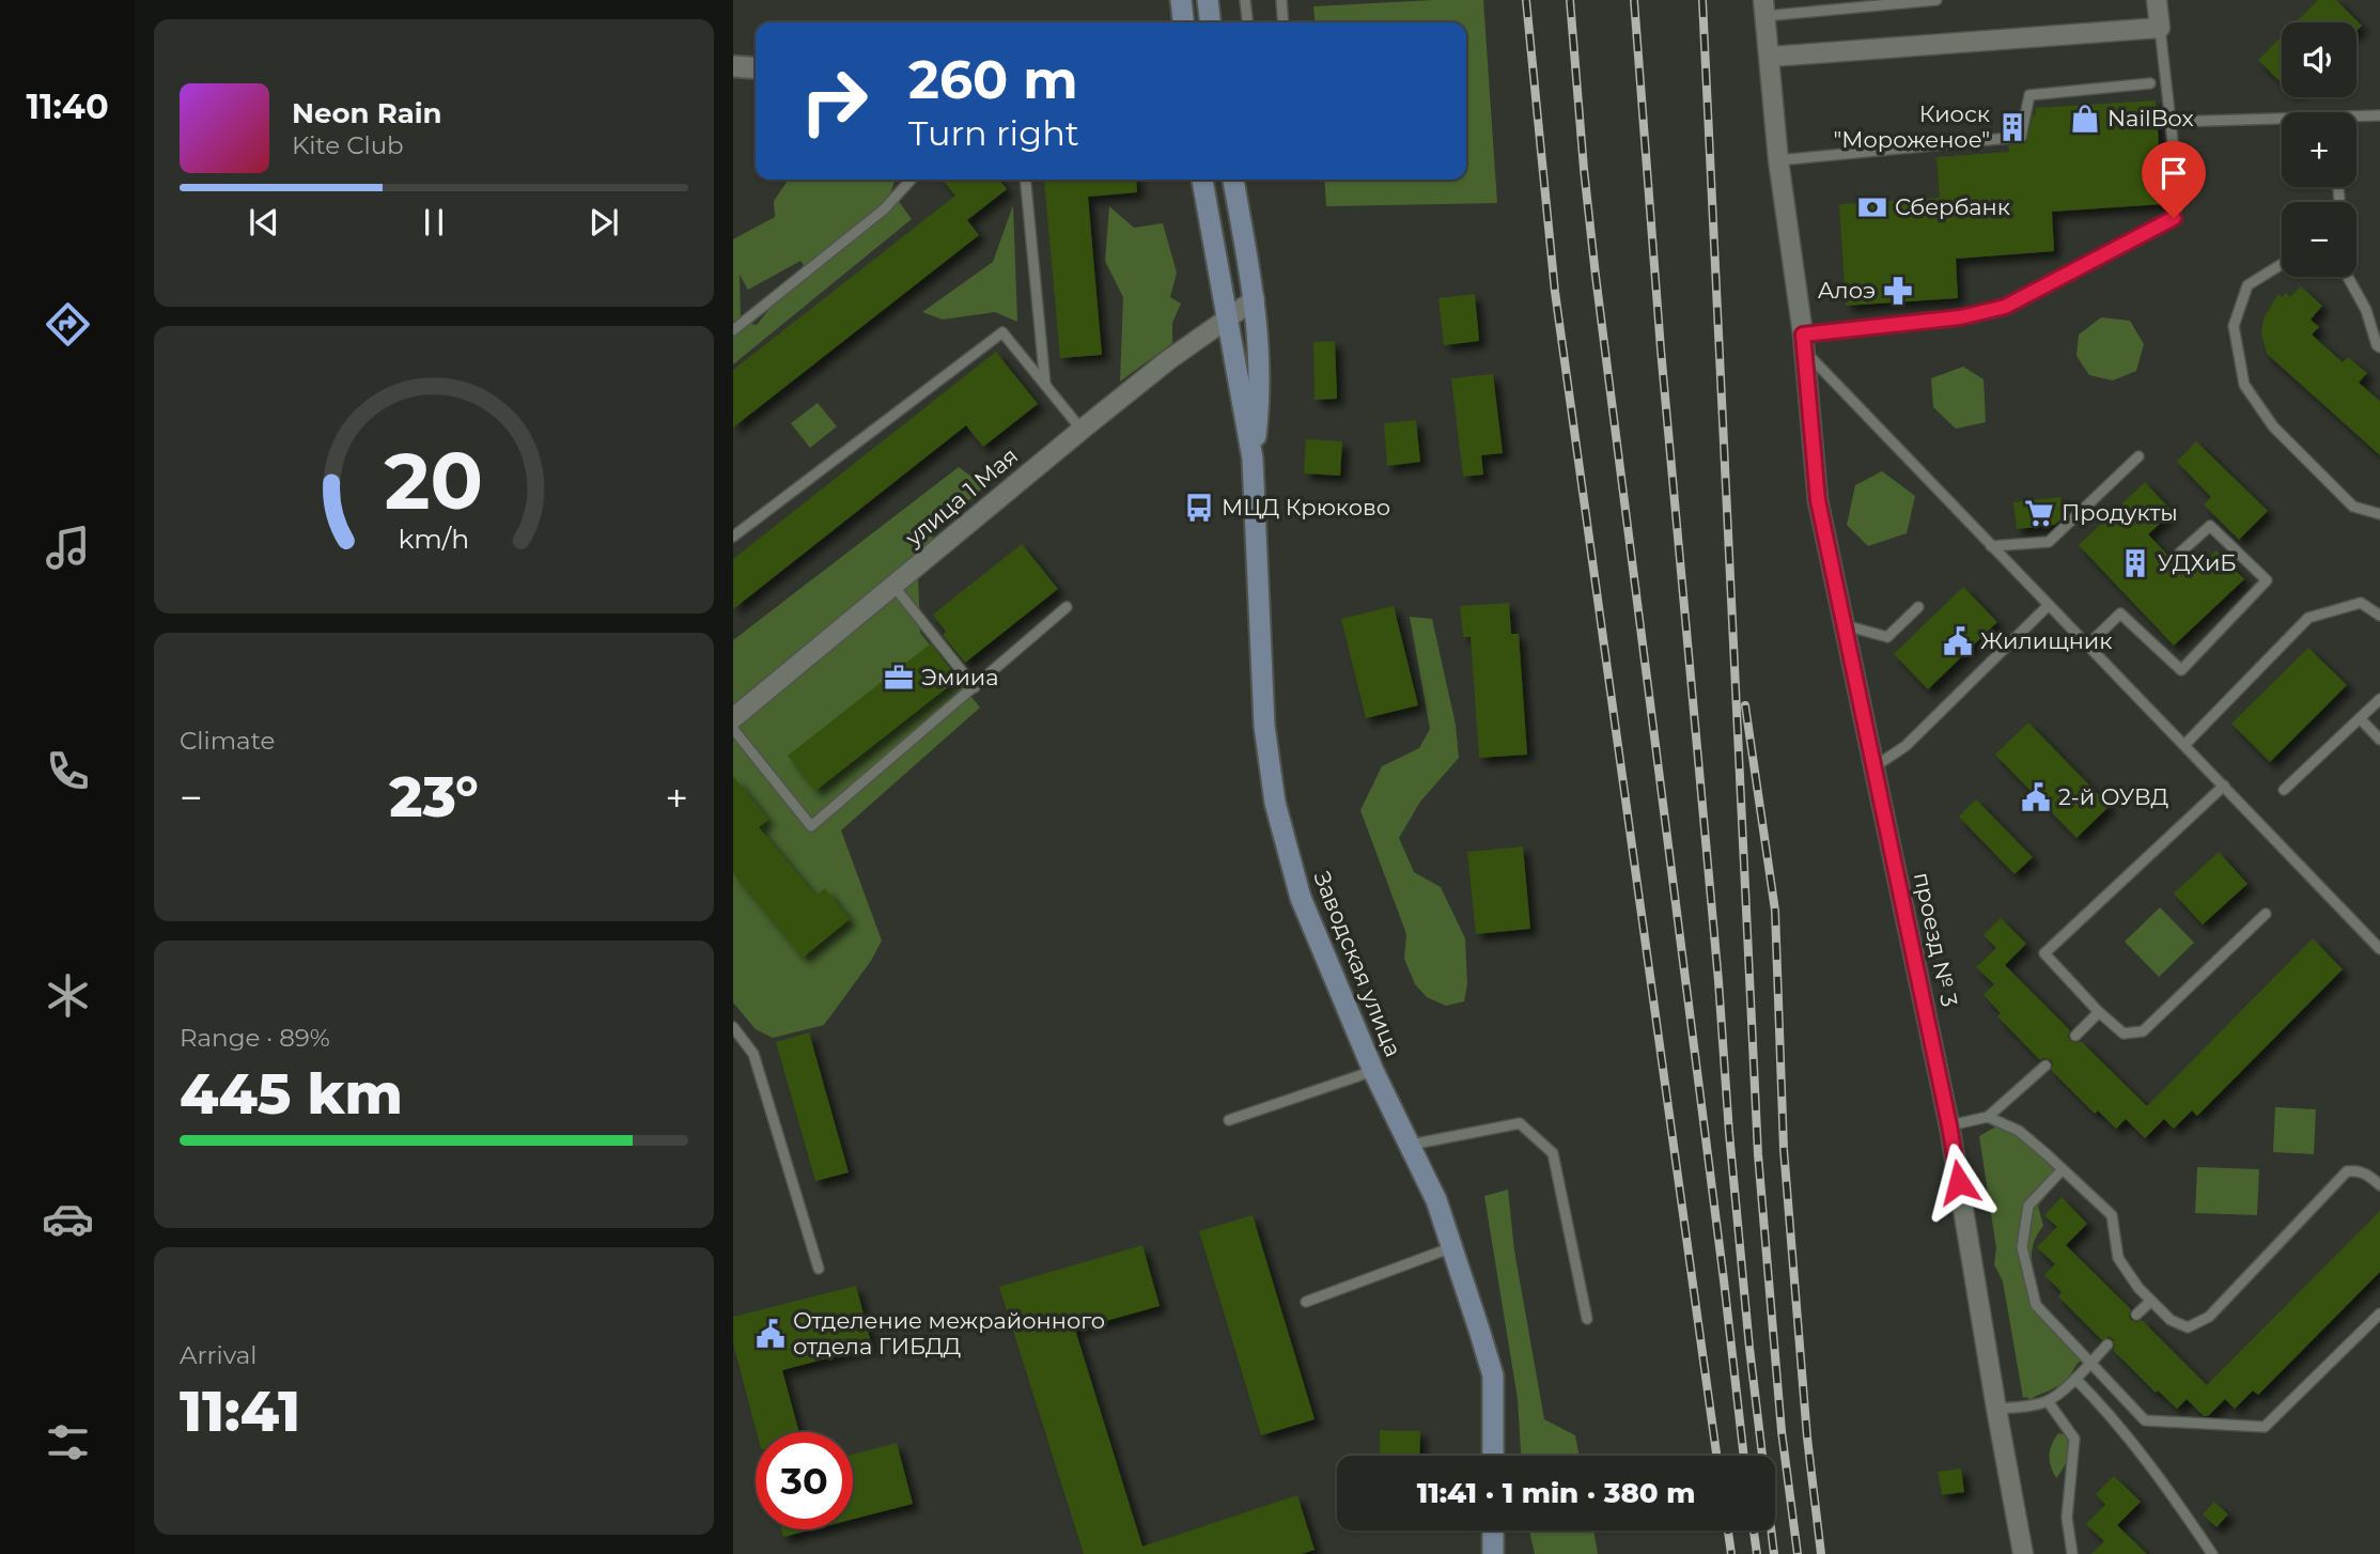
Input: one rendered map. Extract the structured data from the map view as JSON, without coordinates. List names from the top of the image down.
{
  "streets": {
    "main road": ["Заводская улица"],
    "street": ["улица 1 Мая", "проезд № 3"]
  },
  "crossings": [
    ["улица 1 Мая", "Заводская улица"]
  ],
  "places": {
    "shop": ["NailBox"],
    "building": ["Киоск \"Мороженое\"", "УДХиБ"],
    "bank": ["Сбербанк"],
    "pharmacy": ["Алоэ"],
    "bus stop": ["МЦД Крюково"],
    "supermarket": ["Продукты"],
    "public building": ["Жилищник", "2-й ОУВД", "Отделение межрайонного отдела ГИБДД"],
    "office": ["Эмииа"]
  },
  "page": {
    "tabs": "11:40",
    "map_buttons": ["+", "−"],
    "turn": ["260 m", "Turn right"],
    "song": ["Neon Rain", "Kite Club"],
    "tile": [
      "Climate",
      ["Range · 89%", "445 km"],
      ["Arrival", "11:41"]
    ],
    "heat": ["−", "23°", "+"],
    "limit": "30",
    "trip": "11:41 · 1 min · 380 m",
    "gauge": ["20", "km/h"]
  }
}
